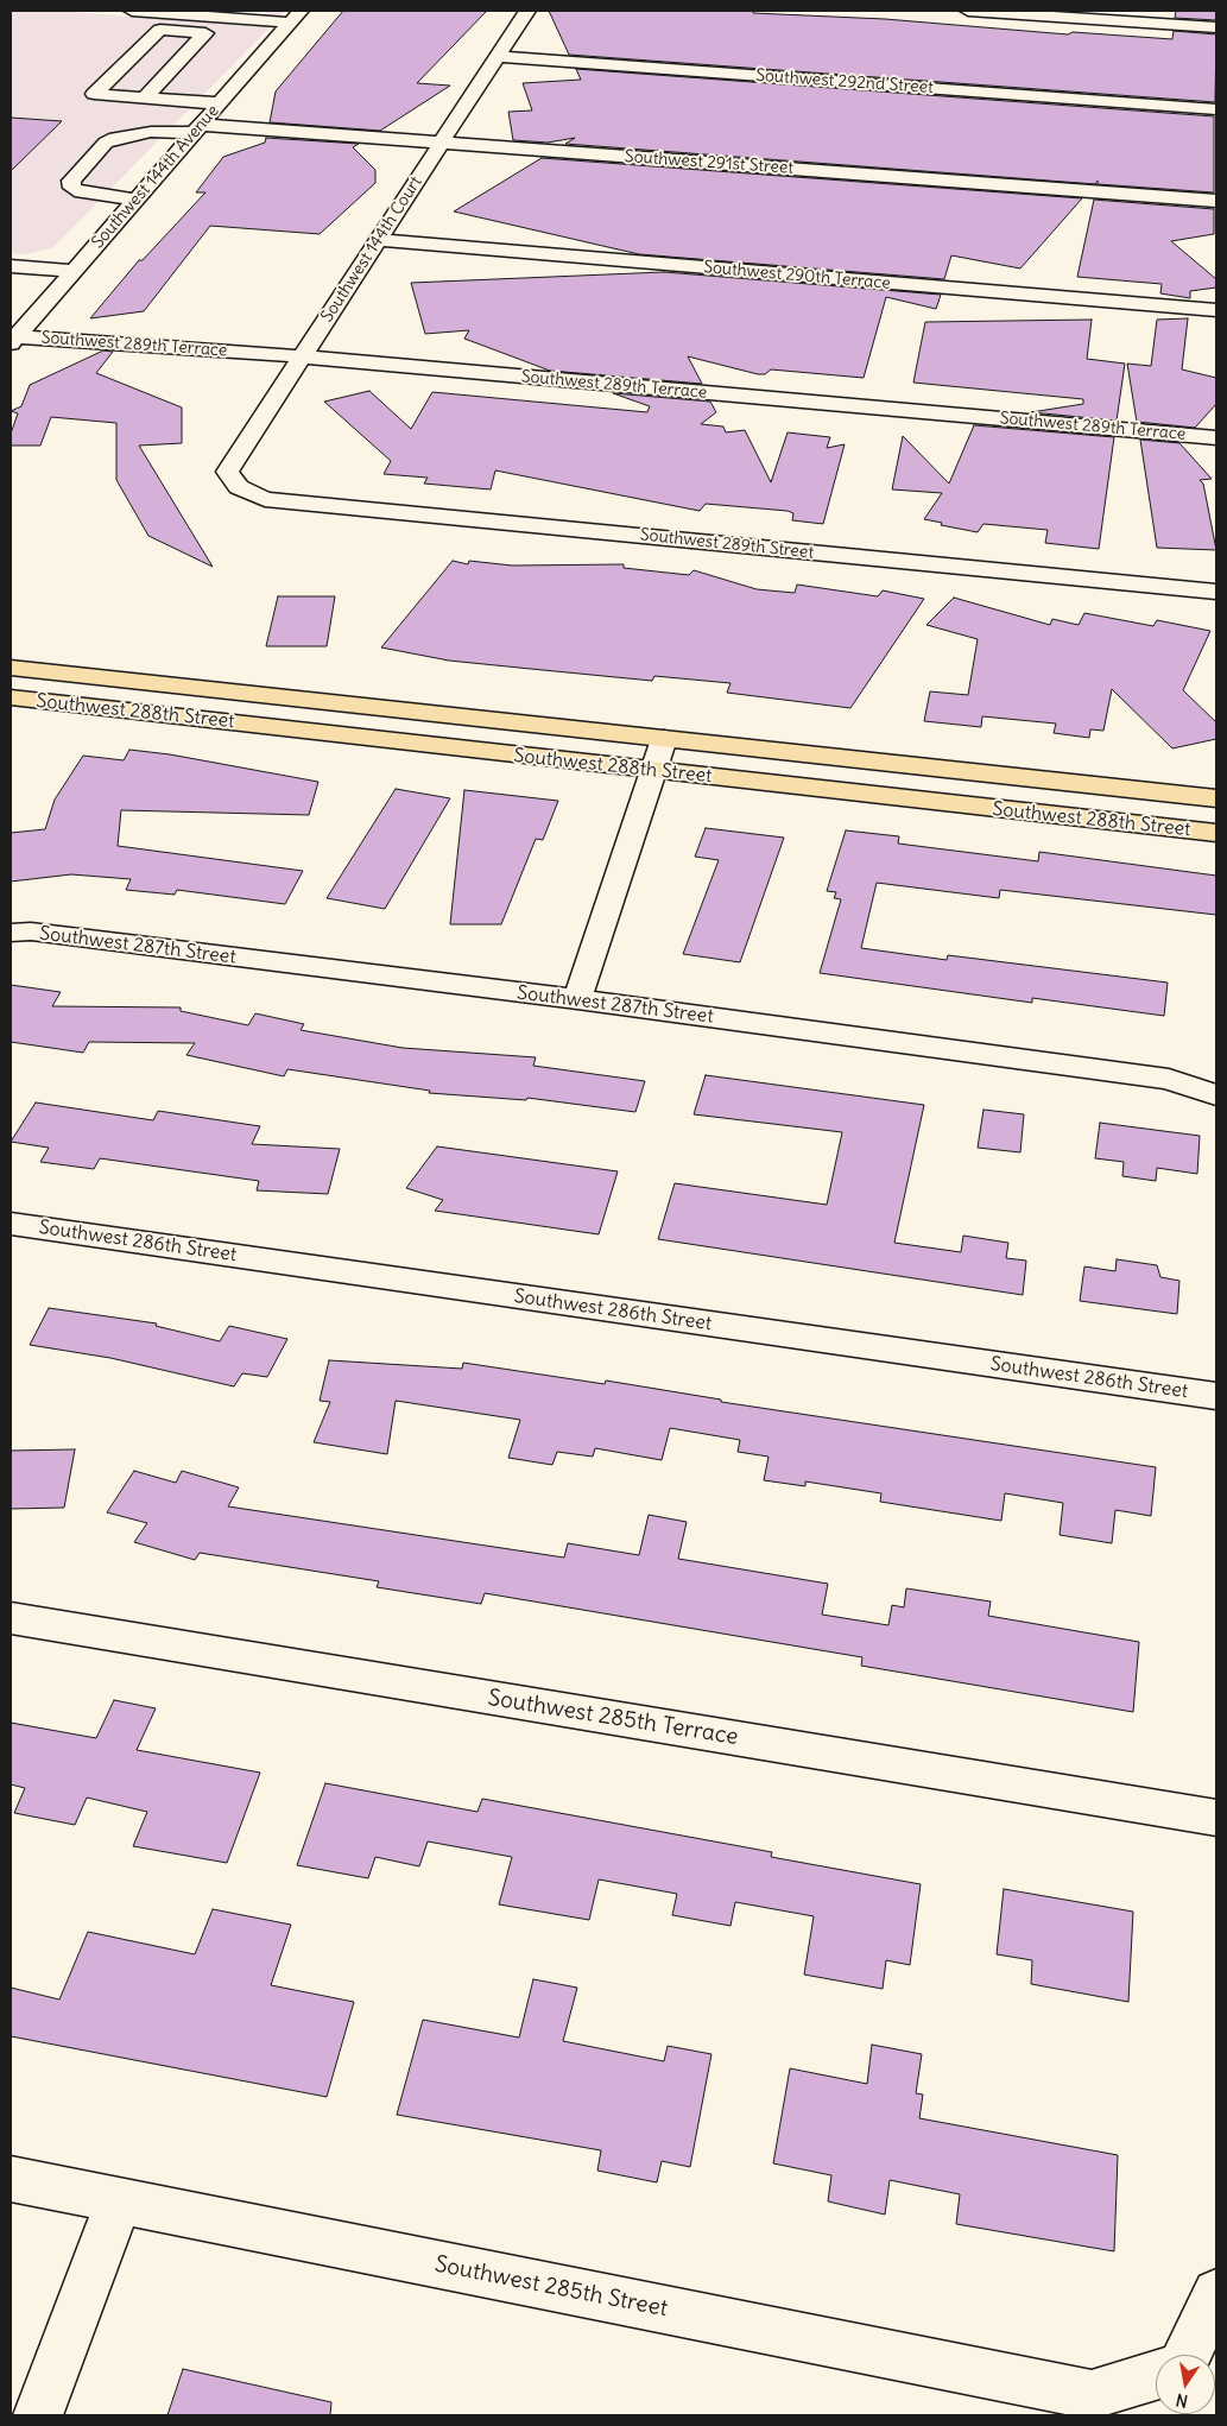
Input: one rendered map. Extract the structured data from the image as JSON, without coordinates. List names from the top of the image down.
{
  "streets": {
    "main road": ["Southwest 288th Street"],
    "street": [
      "Southwest 292nd Street",
      "Southwest 291st Street",
      "Southwest 144th Avenue",
      "Southwest 144th Court",
      "Southwest 290th Terrace",
      "Southwest 289th Terrace",
      "Southwest 289th Street",
      "Southwest 287th Street",
      "Southwest 286th Street",
      "Southwest 285th Terrace",
      "Southwest 285th Street"
    ]
  },
  "crossings": [
    ["Southwest 292nd Street", "Southwest 144th Court"],
    ["Southwest 291st Street", "Southwest 144th Avenue"],
    ["Southwest 291st Street", "Southwest 144th Court"],
    ["Southwest 144th Avenue", "Southwest 289th Terrace"],
    ["Southwest 144th Court", "Southwest 290th Terrace"],
    ["Southwest 144th Court", "Southwest 289th Terrace"],
    ["Southwest 144th Court", "Southwest 289th Street"]
  ],
  "north": "bottom"
}
